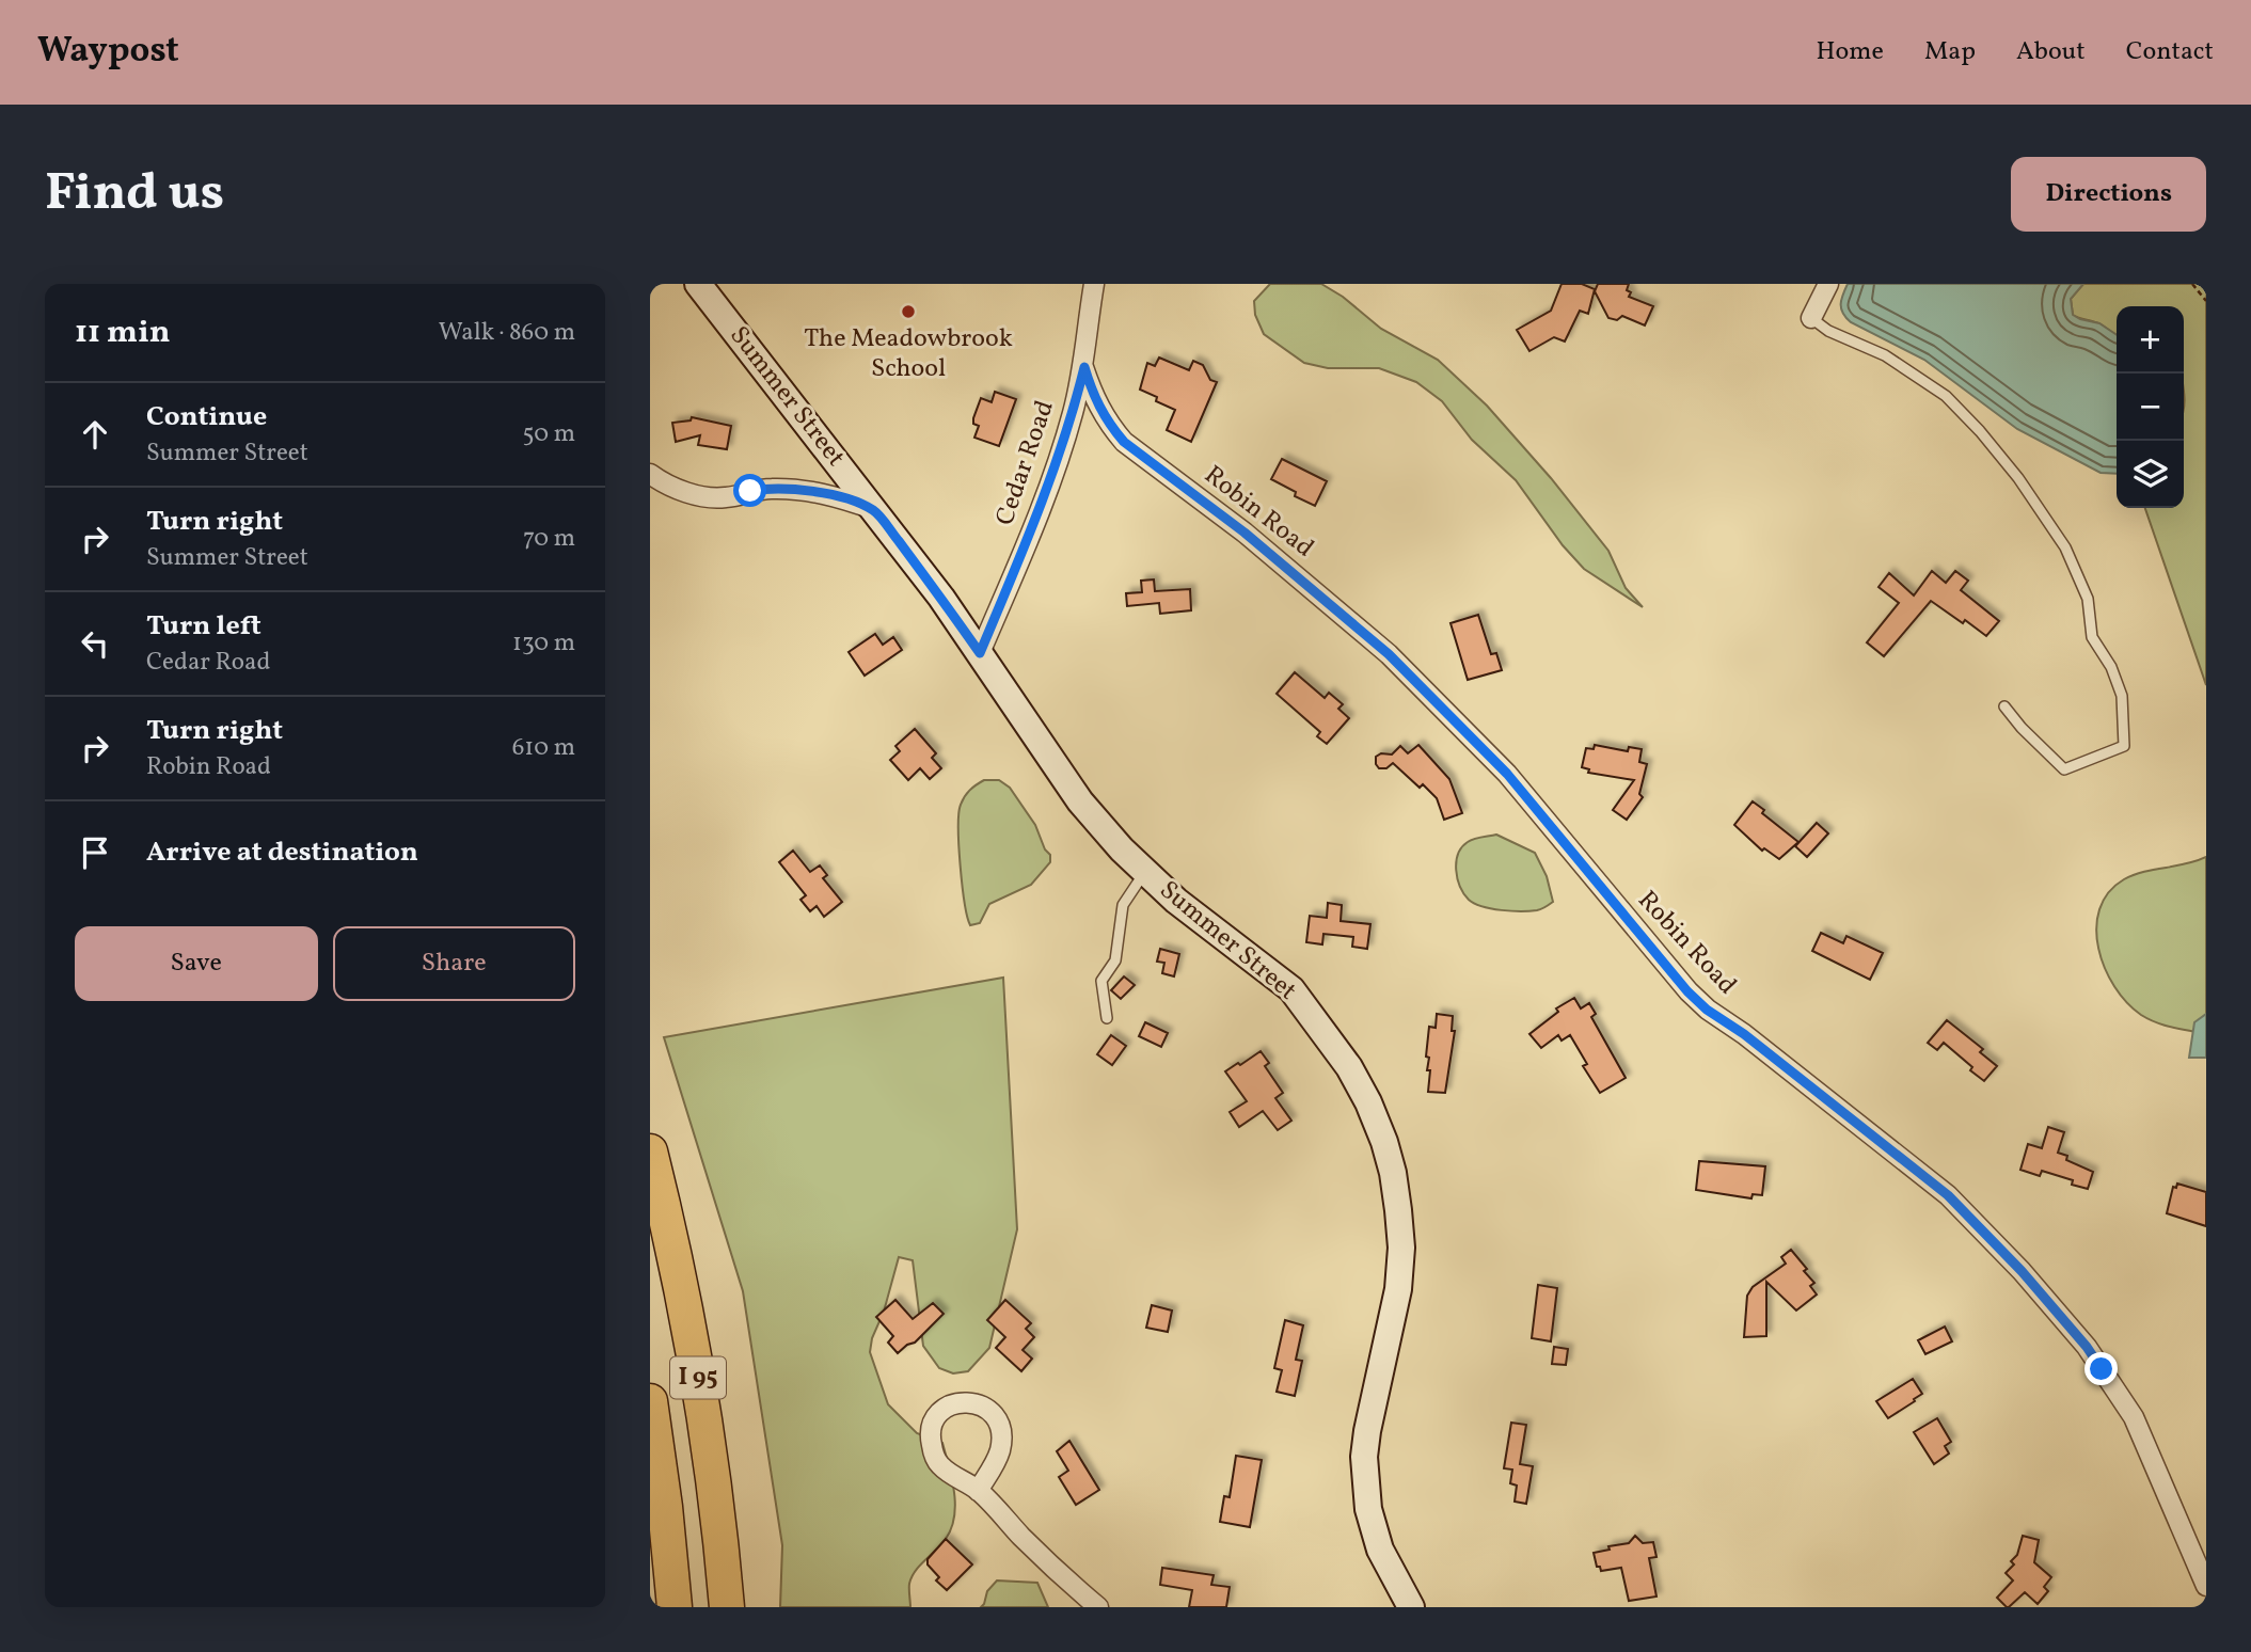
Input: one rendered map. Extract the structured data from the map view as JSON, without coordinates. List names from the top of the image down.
{
  "streets": {
    "highway": ["I 95"],
    "street": ["Summer Street", "Cedar Road", "Robin Road"]
  },
  "crossings": [
    ["Summer Street", "Cedar Road"],
    ["Cedar Road", "Robin Road"]
  ],
  "places": ["The Meadowbrook School"],
  "page": {
    "header": "Waypost",
    "nav": [
      "Home",
      "Map",
      "About",
      "Contact"
    ],
    "buttons": [
      "Directions",
      ["Save", "Share"]
    ],
    "title": "Find us",
    "heading": ["11 min", "Walk · 860 m"],
    "map_buttons": ["+", "−"],
    "list": [
      ["Continue", "Summer Street", "50 m"],
      ["Turn right", "Summer Street", "70 m"],
      ["Turn left", "Cedar Road", "130 m"],
      ["Turn right", "Robin Road", "610 m"],
      "Arrive at destination"
    ]
  }
}
